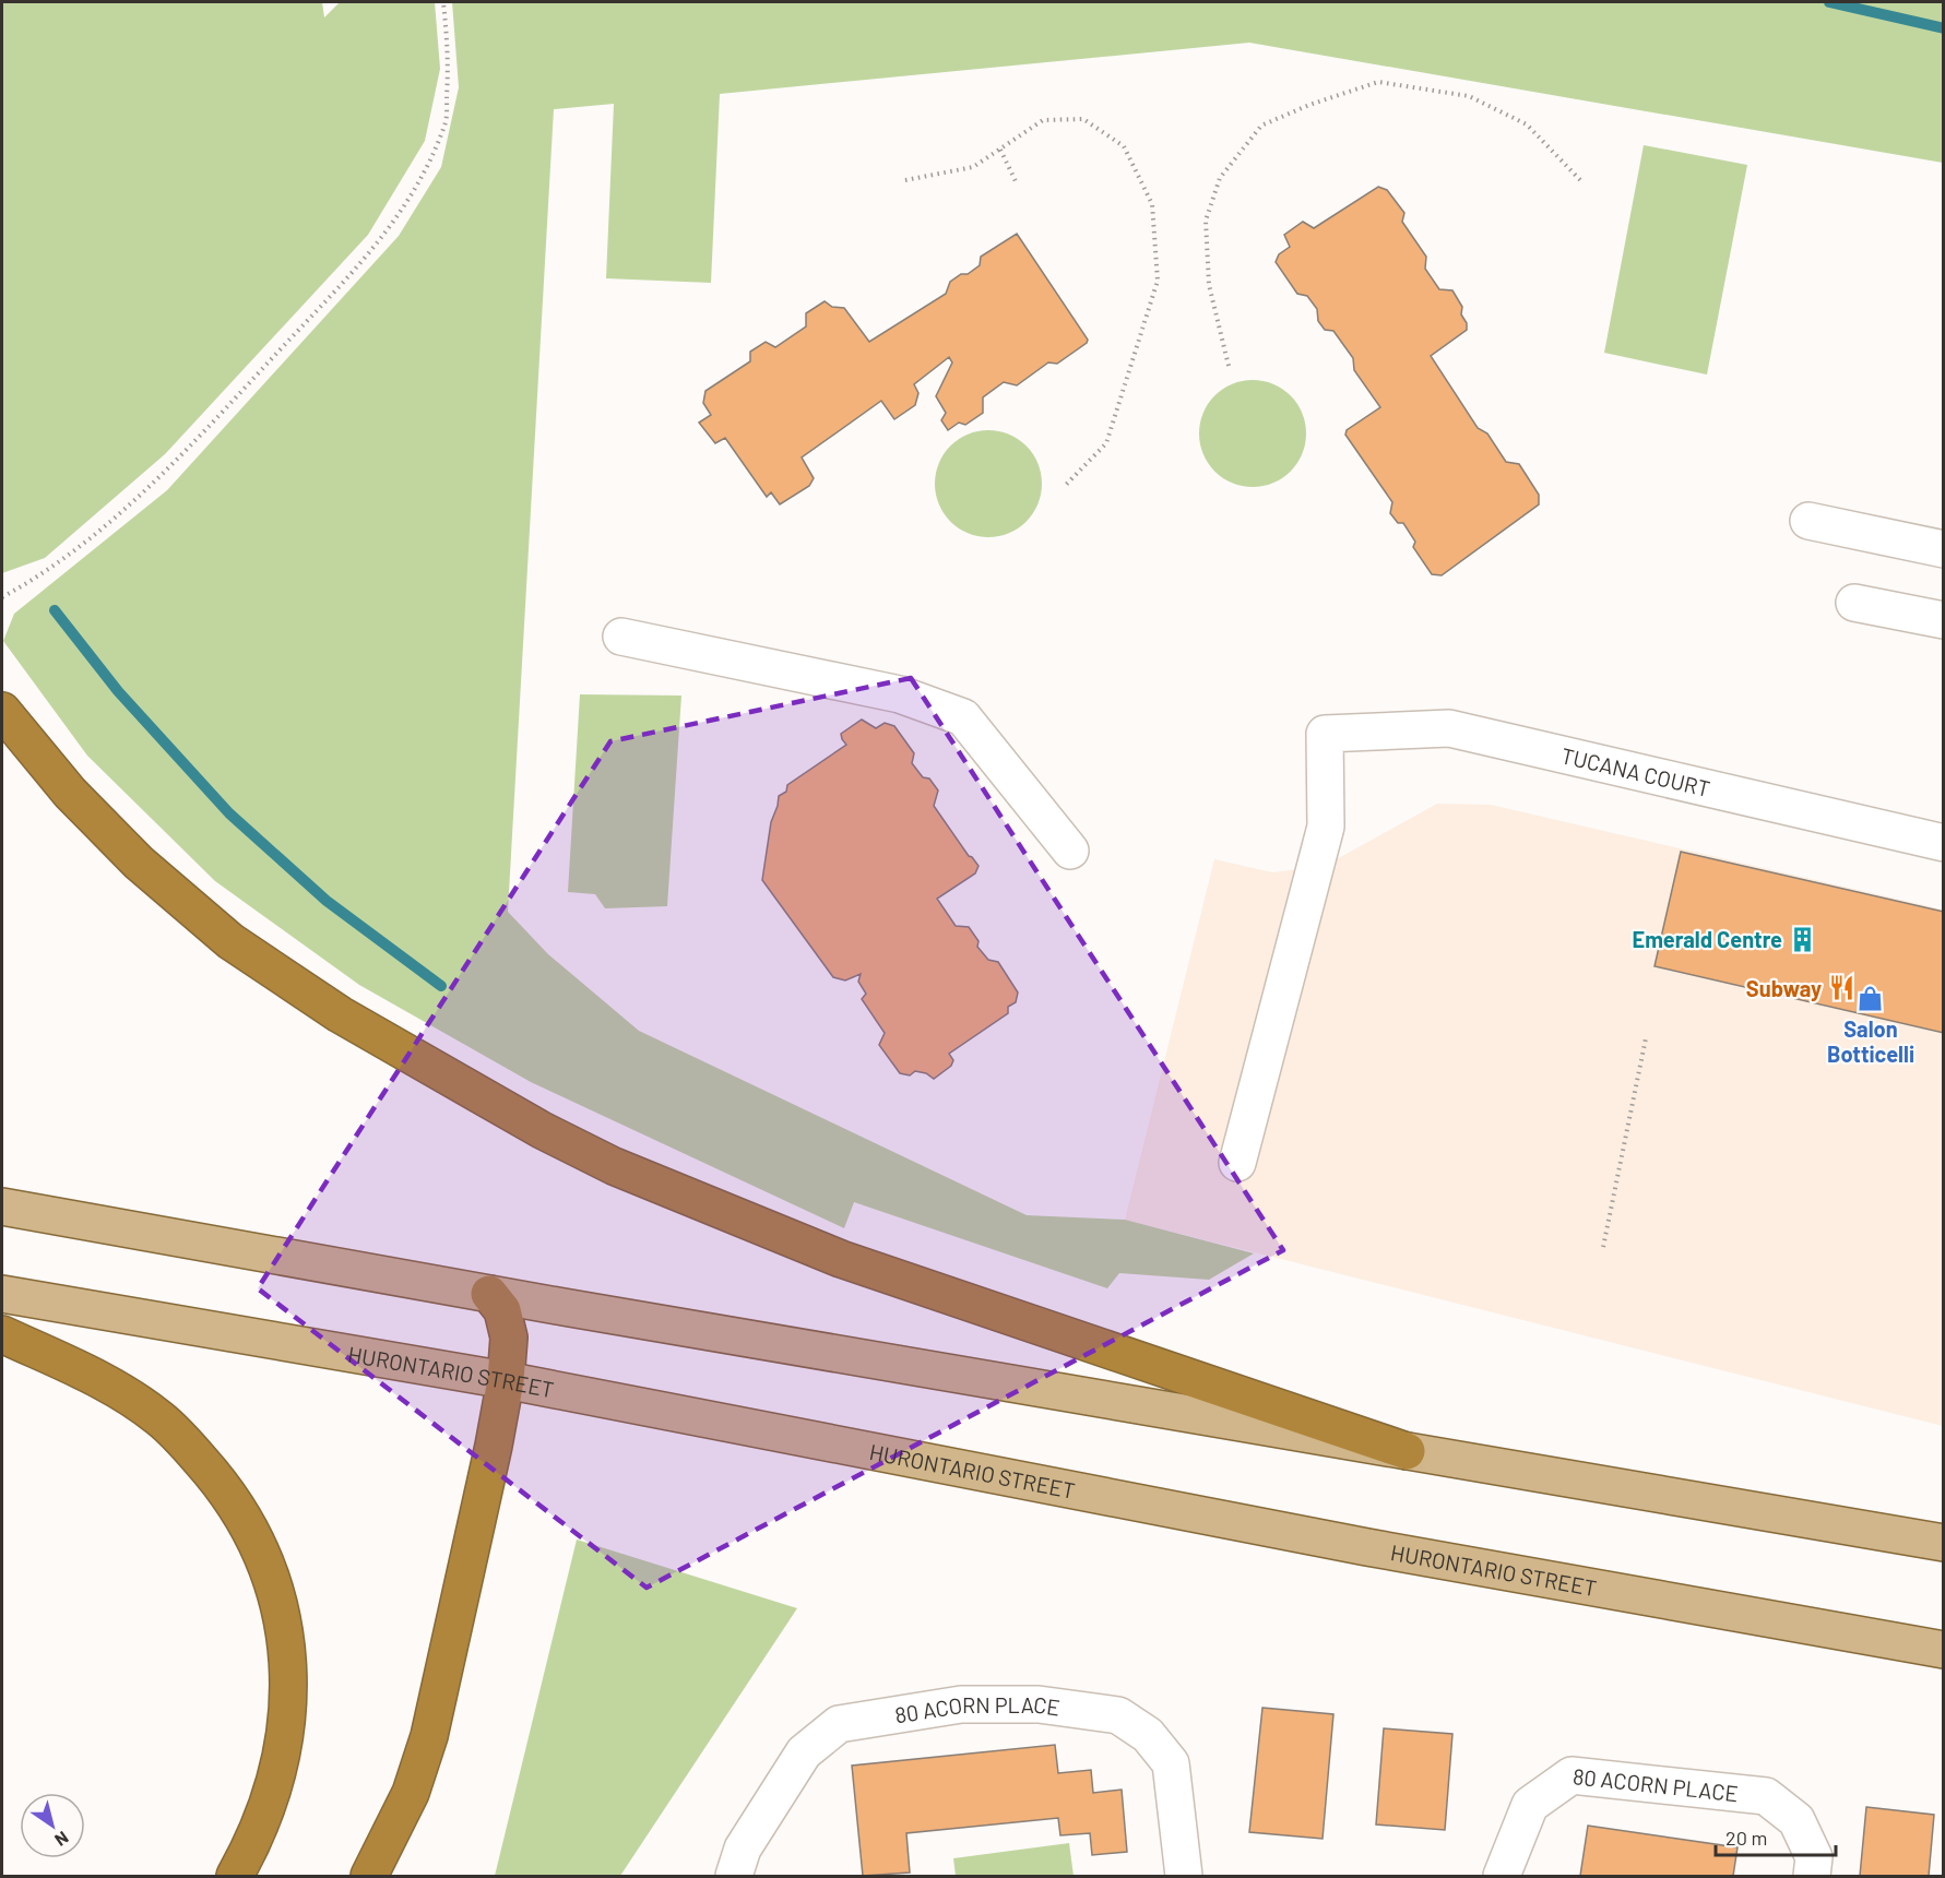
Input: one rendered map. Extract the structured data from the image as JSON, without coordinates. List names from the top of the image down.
{
  "streets": {
    "main road": ["HURONTARIO STREET"],
    "street": ["TUCANA COURT", "80 ACORN PLACE"]
  },
  "places": {
    "building": ["Emerald Centre"],
    "restaurant": ["Subway"],
    "shop": ["Salon Botticelli"]
  },
  "scale_bar": "20 m",
  "north": "bottom right"
}
